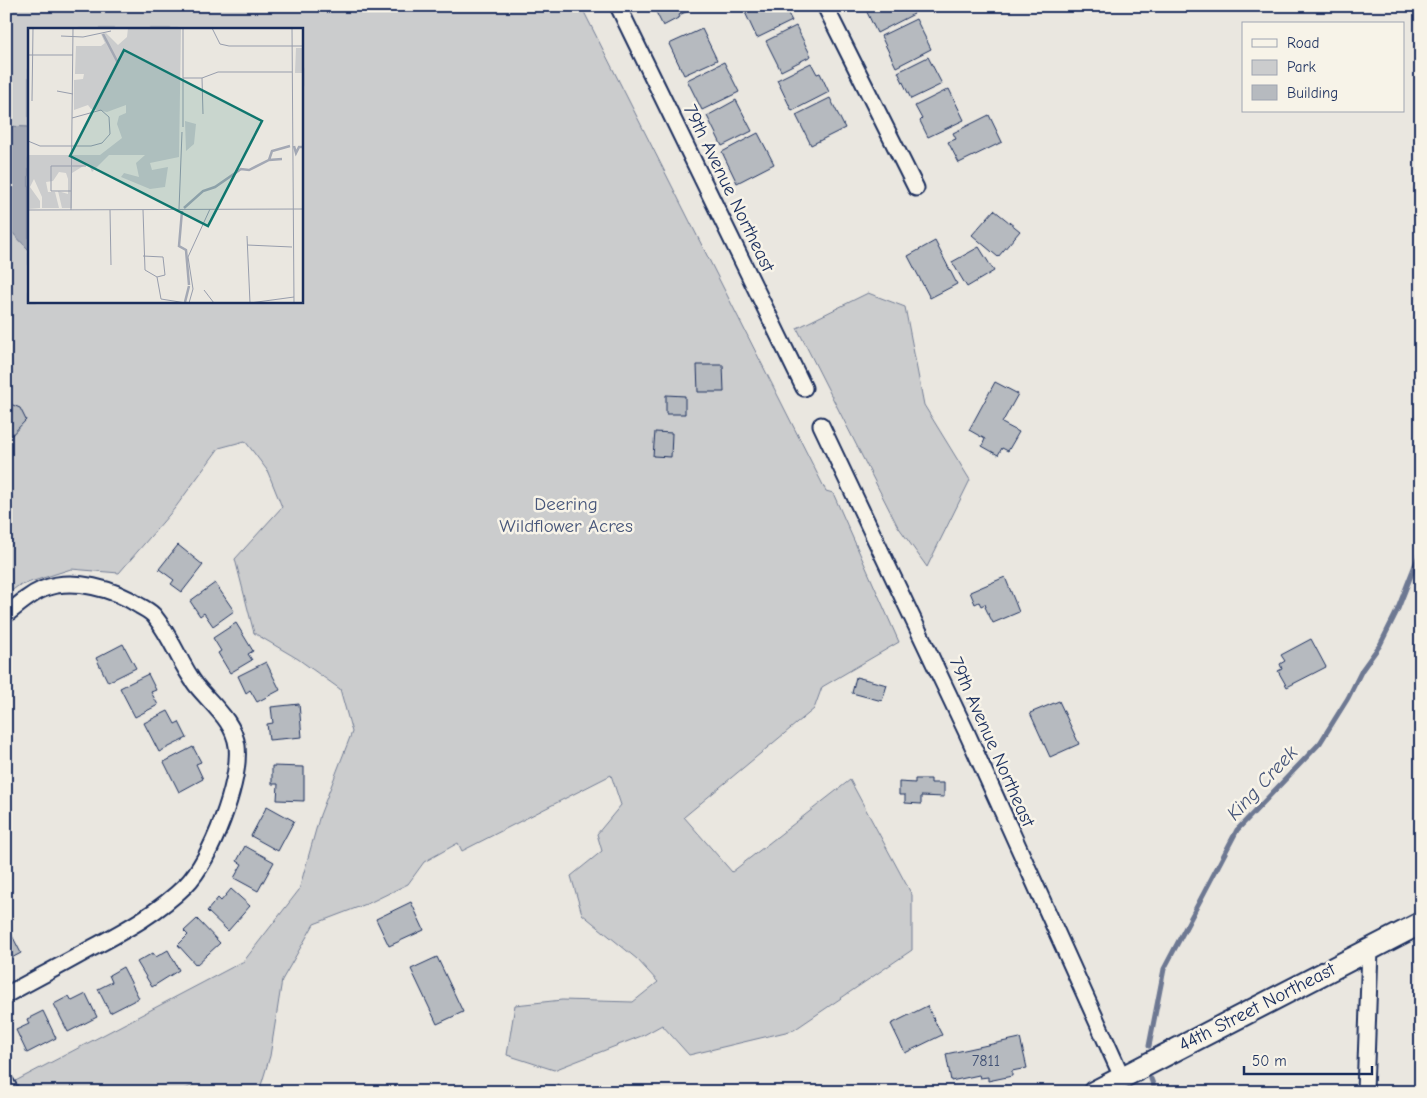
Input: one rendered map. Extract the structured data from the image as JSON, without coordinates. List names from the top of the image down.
{
  "streets": {
    "street": ["79th Avenue Northeast", "44th Street Northeast"]
  },
  "crossings": [
    ["79th Avenue Northeast", "44th Street Northeast"]
  ],
  "water": ["King Creek"],
  "parks": ["Deering Wildflower Acres"],
  "house_numbers": ["7811"],
  "legend": ["Road", "Park", "Building"],
  "scale_bar": "50 m"
}
